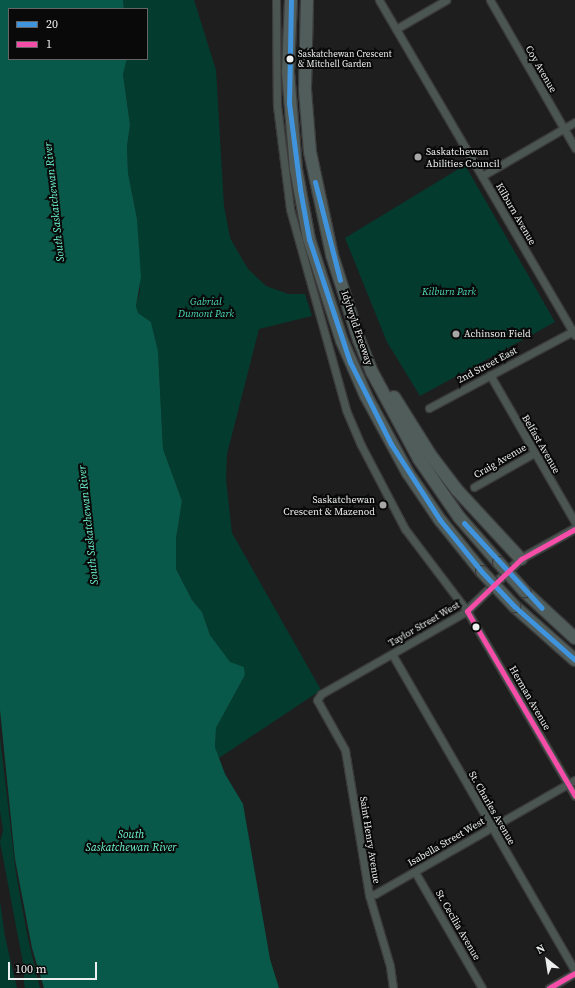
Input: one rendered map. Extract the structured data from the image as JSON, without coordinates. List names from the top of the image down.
{
  "streets": {
    "highway": ["Idylwyld Freeway"],
    "street": [
      "Coy Avenue",
      "Kilburn Avenue",
      "2nd Street East",
      "Belfast Avenue",
      "Craig Avenue",
      "Taylor Street West",
      "Herman Avenue",
      "St. Charles Avenue",
      "Saint Henry Avenue",
      "Isabella Street West",
      "St. Cecilia Avenue"
    ]
  },
  "crossings": [
    ["Kilburn Avenue", "2nd Street East"],
    ["2nd Street East", "Belfast Avenue"],
    ["Belfast Avenue", "Craig Avenue"],
    ["Taylor Street West", "Herman Avenue"],
    ["Taylor Street West", "St. Charles Avenue"],
    ["Taylor Street West", "Saint Henry Avenue"],
    ["Herman Avenue", "Isabella Street West"],
    ["St. Charles Avenue", "Isabella Street West"],
    ["Saint Henry Avenue", "Isabella Street West"],
    ["Isabella Street West", "St. Cecilia Avenue"]
  ],
  "water": ["South Saskatchewan River"],
  "parks": ["Kilburn Park", "Gabrial Dumont Park"],
  "places": [
    "Saskatchewan Crescent & Mitchell Garden",
    "Saskatchewan Abilities Council",
    "Achinson Field",
    "Saskatchewan Crescent & Mazenod"
  ],
  "lines": ["transit line 20", "transit line 1"],
  "legend": ["20", "1"],
  "scale_bar": "100 m",
  "north": "top left"
}
